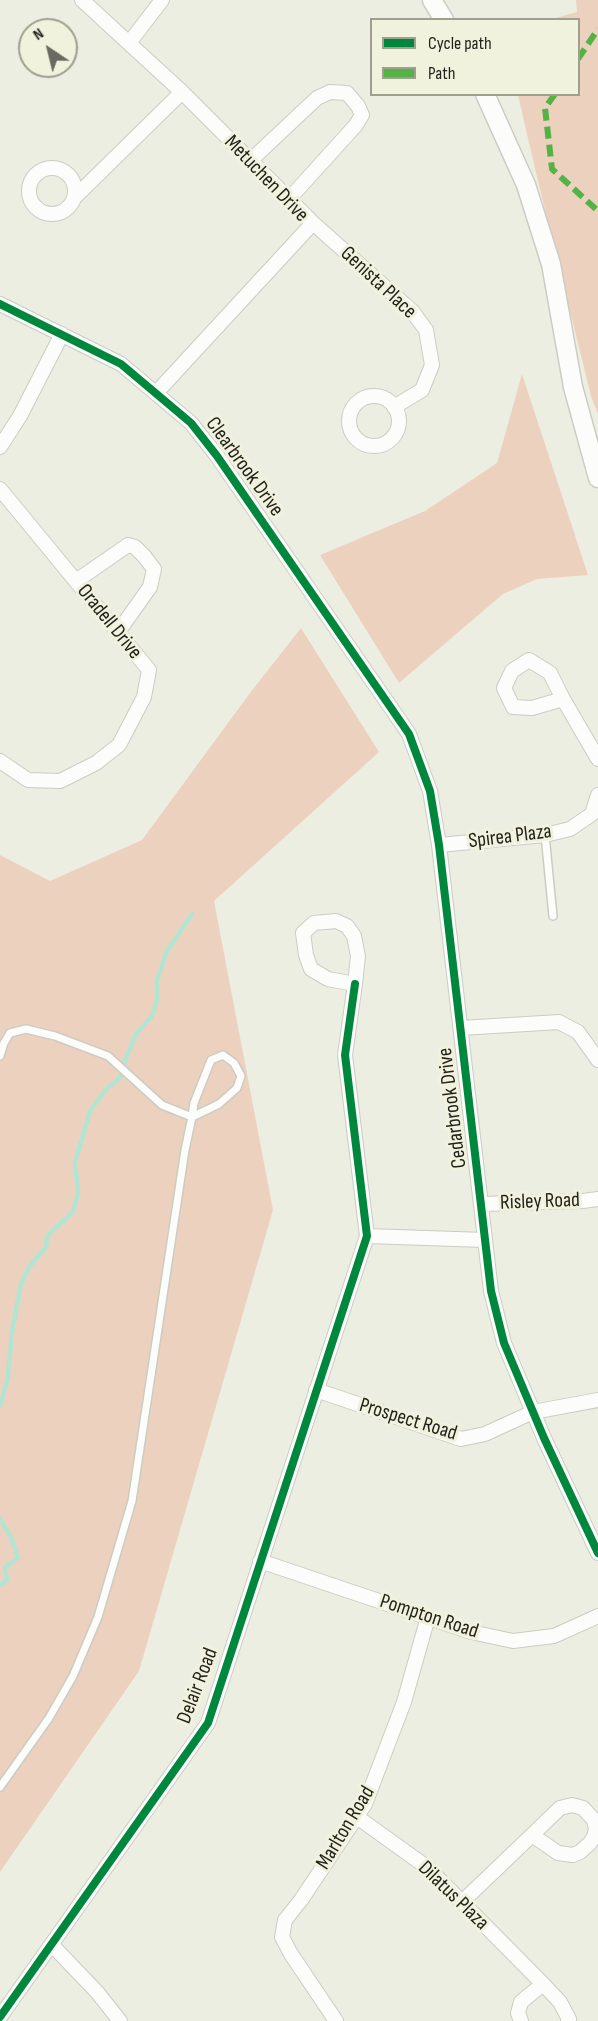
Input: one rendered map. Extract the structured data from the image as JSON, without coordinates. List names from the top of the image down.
{
  "streets": {
    "street": [
      "Metuchen Drive",
      "Genista Place",
      "Clearbrook Drive",
      "Oradell Drive",
      "Spirea Plaza",
      "Cedarbrook Drive",
      "Risley Road",
      "Prospect Road",
      "Pompton Road",
      "Delair Road",
      "Marlton Road",
      "Dilatus Plaza"
    ]
  },
  "crossings": [
    ["Metuchen Drive", "Genista Place"],
    ["Metuchen Drive", "Clearbrook Drive"],
    ["Clearbrook Drive", "Cedarbrook Drive"],
    ["Spirea Plaza", "Cedarbrook Drive"],
    ["Cedarbrook Drive", "Risley Road"],
    ["Cedarbrook Drive", "Prospect Road"],
    ["Prospect Road", "Delair Road"],
    ["Pompton Road", "Delair Road"],
    ["Pompton Road", "Marlton Road"],
    ["Marlton Road", "Dilatus Plaza"]
  ],
  "legend": ["Cycle path", "Path"],
  "north": "top left"
}
